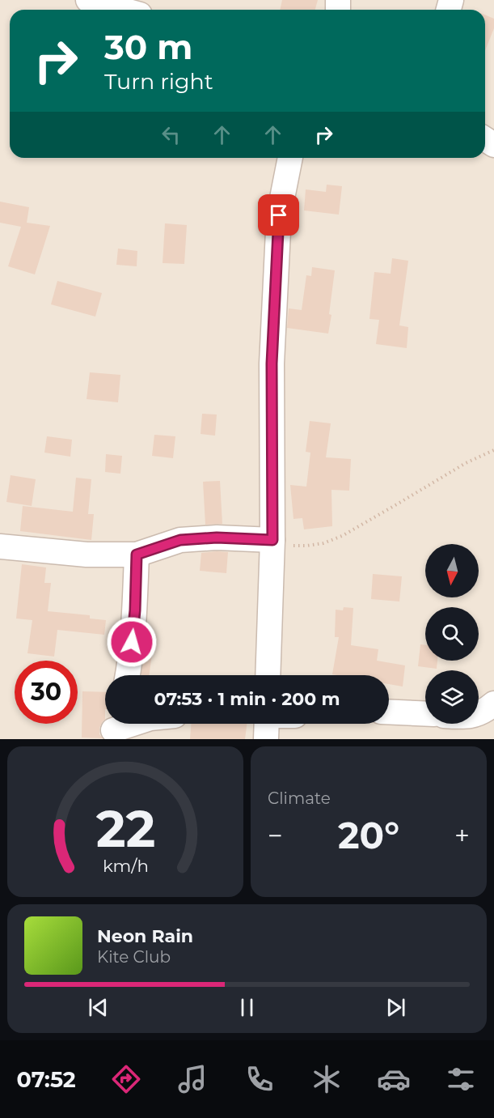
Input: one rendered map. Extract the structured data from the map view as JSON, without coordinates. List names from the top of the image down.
{
  "north": "bottom",
  "page": {
    "turn": ["30 m", "Turn right"],
    "limit": "30",
    "trip": "07:53 · 1 min · 200 m",
    "tile": "Climate",
    "heat": ["−", "20°", "+"],
    "song": ["Neon Rain", "Kite Club"],
    "tabs": "07:52",
    "gauge": ["22", "km/h"]
  }
}
